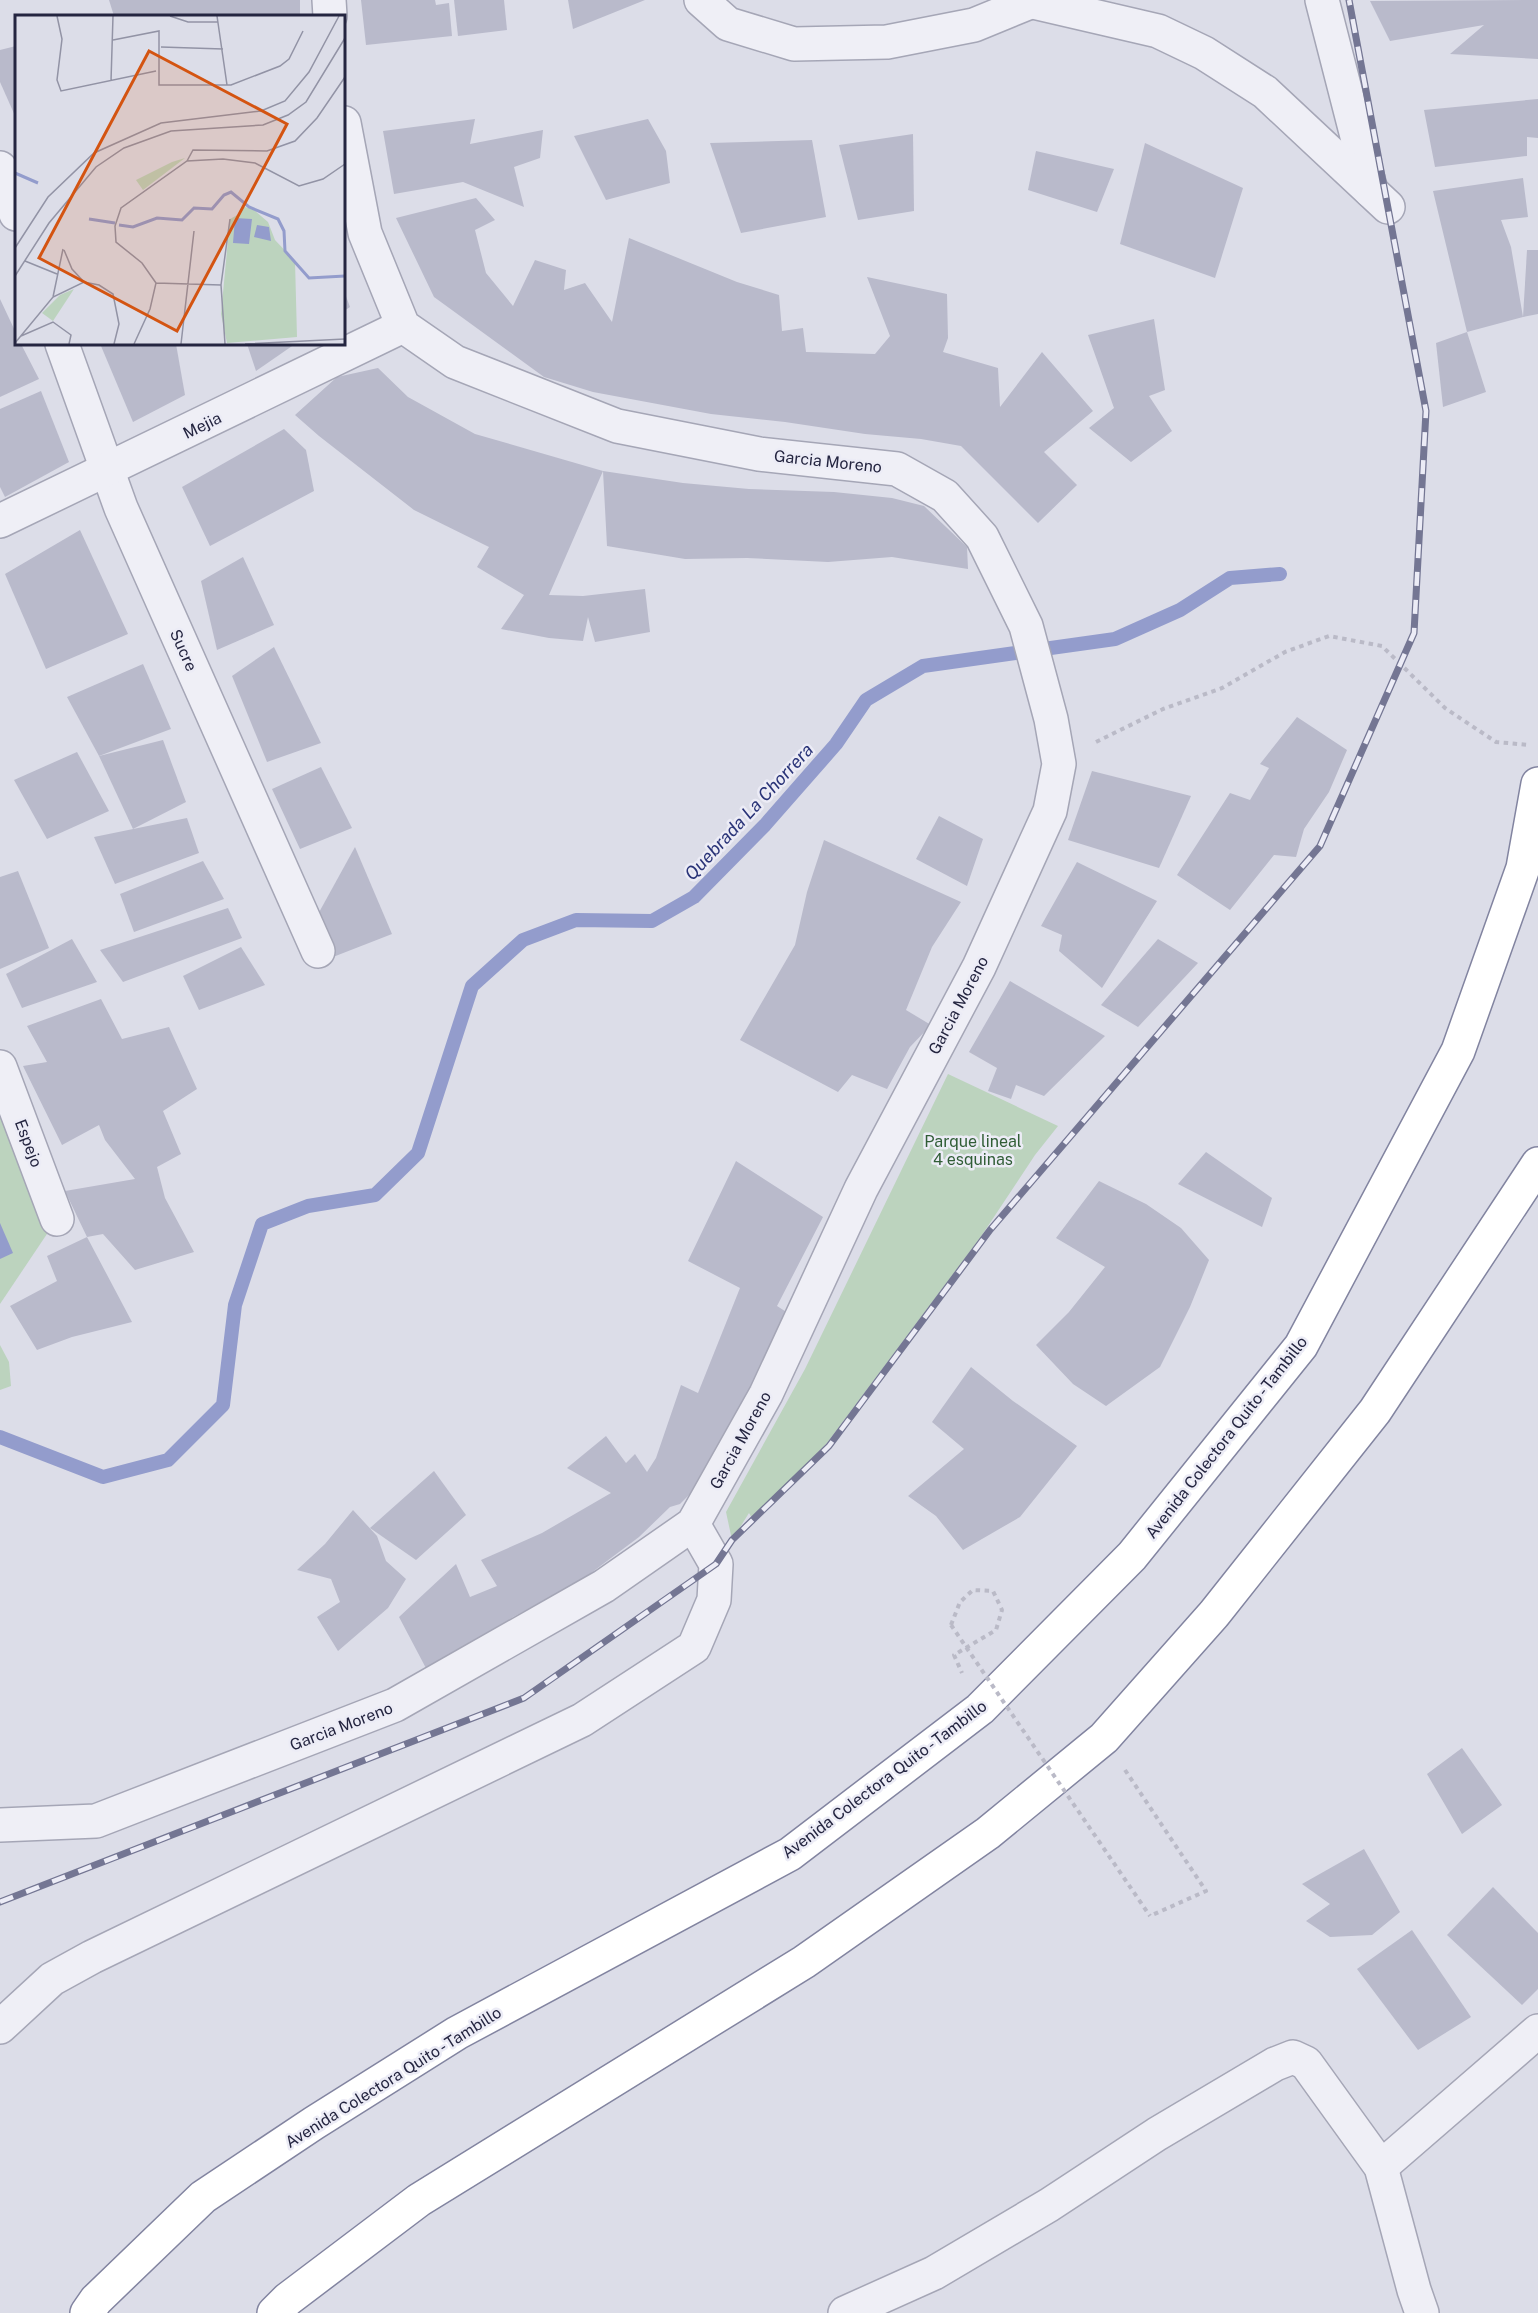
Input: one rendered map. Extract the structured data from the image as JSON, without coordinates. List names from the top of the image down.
{
  "streets": {
    "highway": ["Avenida Colectora Quito - Tambillo"],
    "street": [
      "Mejia",
      "Garcia Moreno",
      "Sucre",
      "Espejo"
    ]
  },
  "crossings": [
    ["Mejia", "Garcia Moreno"],
    ["Mejia", "Sucre"]
  ],
  "water": ["Quebrada La Chorrera"],
  "parks": ["Parque lineal 4 esquinas"]
}
